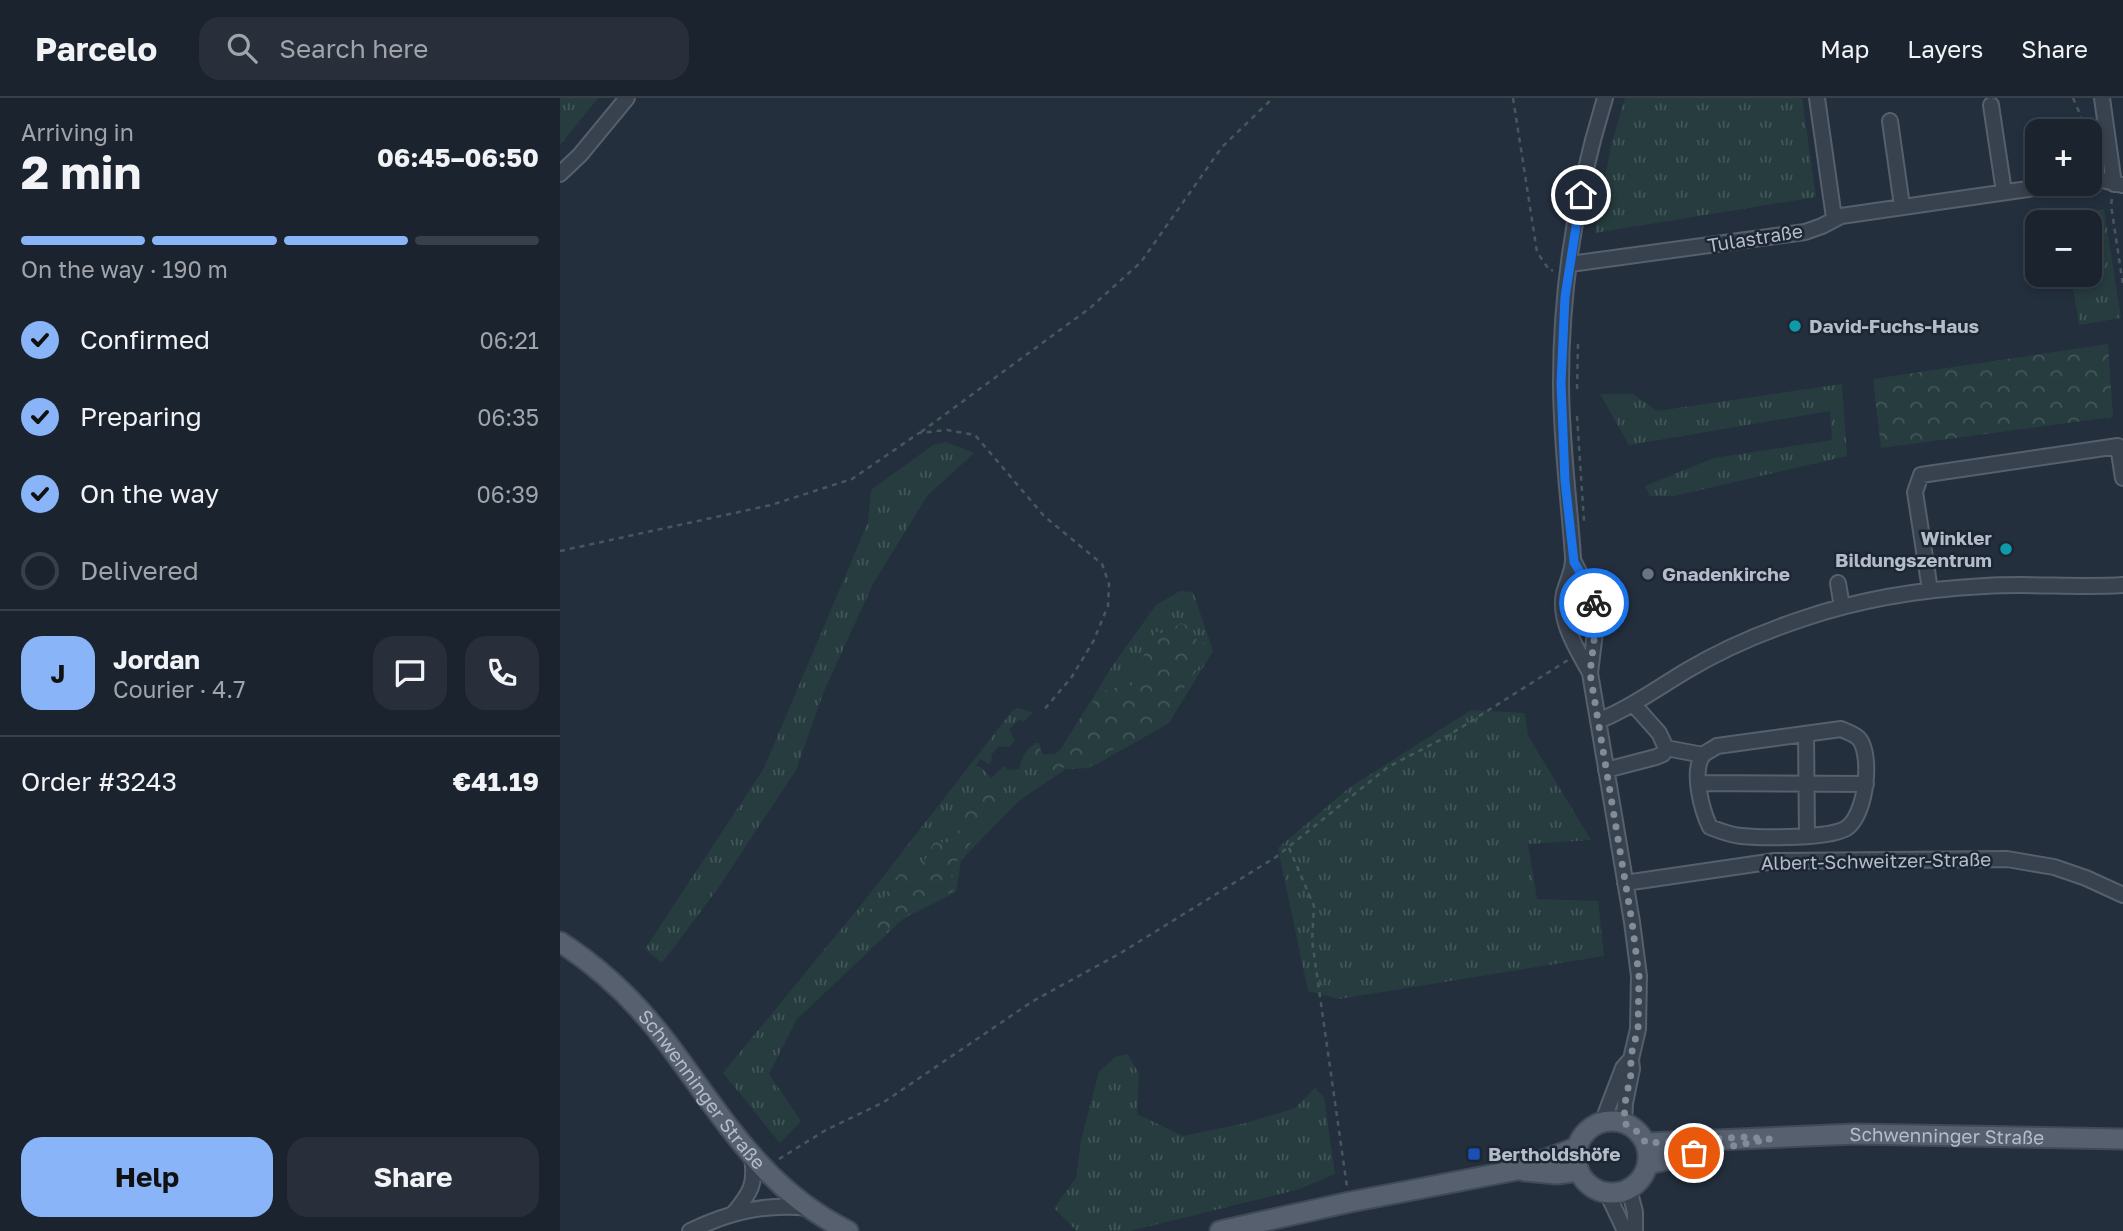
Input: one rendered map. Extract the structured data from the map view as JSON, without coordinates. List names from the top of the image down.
{
  "streets": {
    "main road": ["Schwenninger Straße"],
    "street": ["Tulastraße", "Albert-Schweitzer-Straße"]
  },
  "places": {
    "other": ["David-Fuchs-Haus", "Winkler Bildungszentrum", "Gnadenkirche"],
    "transit": ["Bertholdshöfe"]
  },
  "page": {
    "header": "Parcelo",
    "search": "Search here",
    "nav": ["Map", "Layers", "Share"],
    "heading": ["2 min", "Arriving in", "06:45–06:50"],
    "panel": [
      "Jordan",
      "Courier · 4.7",
      "Order #3243",
      "€41.19"
    ],
    "map_buttons": ["+", "−"],
    "bar": "On the way · 190 m",
    "list": [
      ["Confirmed", "06:21"],
      ["Preparing", "06:35"],
      ["On the way", "06:39"],
      "Delivered"
    ],
    "round": "J",
    "buttons": ["Help", "Share"]
  }
}
